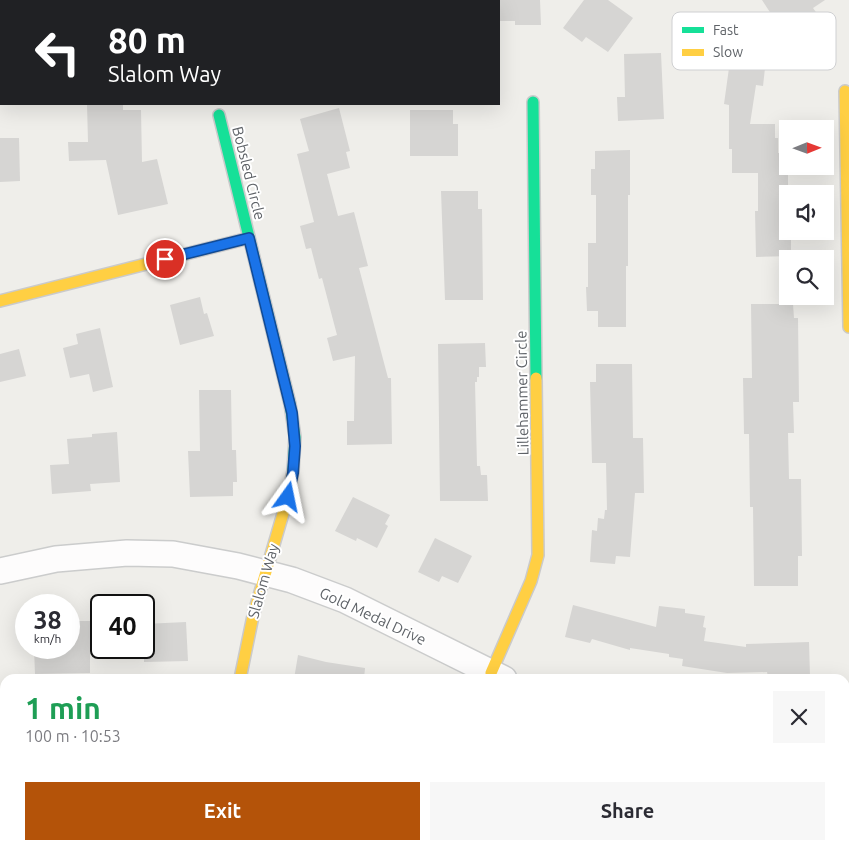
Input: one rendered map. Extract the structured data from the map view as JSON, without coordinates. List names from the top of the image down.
{
  "streets": {
    "street": [
      "Bobsled Circle",
      "Lillehammer Circle",
      "Slalom Way",
      "Gold Medal Drive"
    ]
  },
  "crossings": [
    ["Bobsled Circle", "Slalom Way"],
    ["Slalom Way", "Gold Medal Drive"]
  ],
  "legend": ["Fast", "Slow"],
  "north": "right",
  "page": {
    "turn": ["80 m", "Slalom Way"],
    "speed": "38 km/h",
    "limit": "40",
    "heading": ["1 min", "100 m · 10:53"],
    "buttons": ["Exit", "Share"]
  }
}
